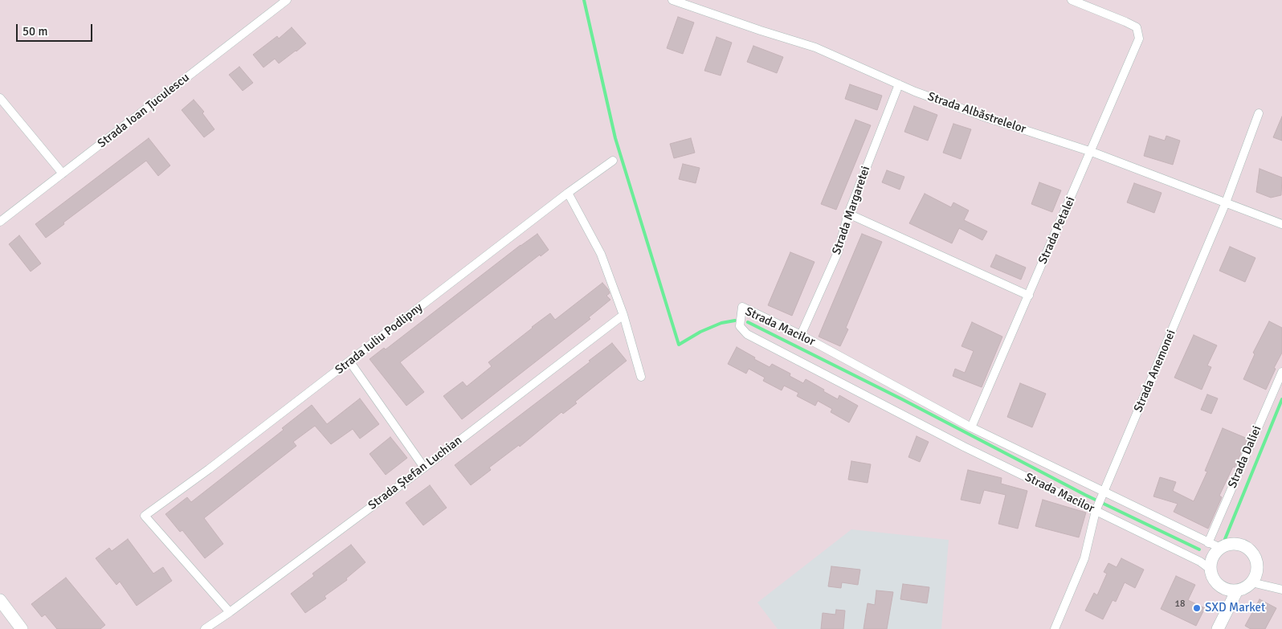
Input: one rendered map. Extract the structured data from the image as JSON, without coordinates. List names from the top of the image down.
{
  "streets": {
    "street": [
      "Strada Ioan Țuculescu",
      "Strada Albăstrelelor",
      "Strada Margaretei",
      "Strada Petalei",
      "Strada Macilor",
      "Strada Iuliu Podlipny",
      "Strada Anemonei",
      "Strada Daliei",
      "Strada Ștefan Luchian"
    ]
  },
  "crossings": [
    ["Strada Albăstrelelor", "Strada Margaretei"],
    ["Strada Albăstrelelor", "Strada Petalei"],
    ["Strada Albăstrelelor", "Strada Anemonei"],
    ["Strada Margaretei", "Strada Macilor"],
    ["Strada Petalei", "Strada Macilor"],
    ["Strada Macilor", "Strada Anemonei"],
    ["Strada Macilor", "Strada Daliei"],
    ["Strada Iuliu Podlipny", "Strada Ștefan Luchian"]
  ],
  "places": ["SXD Market"],
  "house_numbers": ["18"],
  "scale_bar": "50 m"
}
